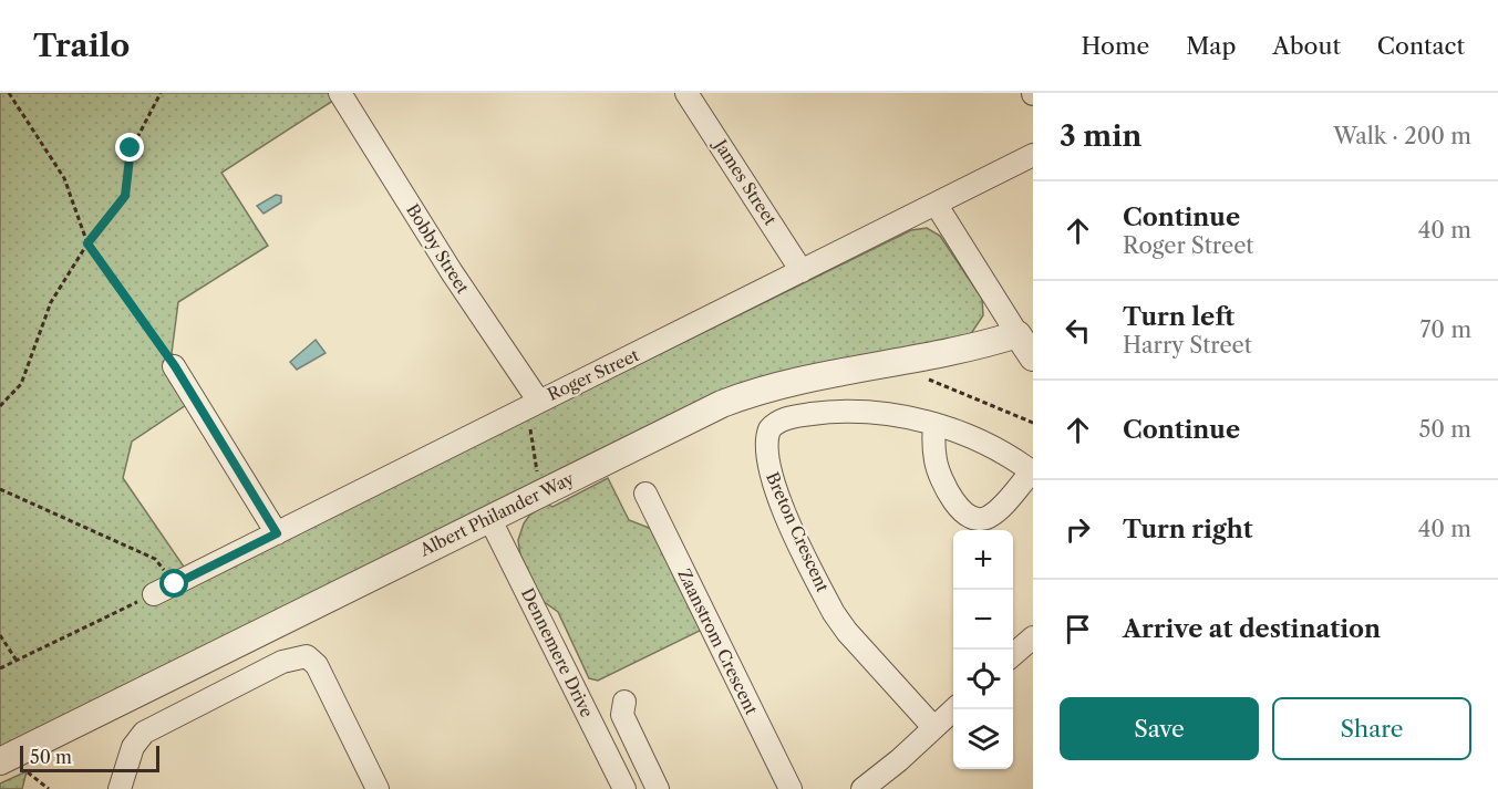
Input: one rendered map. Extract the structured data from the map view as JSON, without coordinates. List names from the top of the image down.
{
  "streets": {
    "street": [
      "James Street",
      "Bobby Street",
      "Roger Street",
      "Albert Philander Way",
      "Breton Crescent",
      "Zaanstrom Crescent",
      "Dennemere Drive"
    ]
  },
  "crossings": [
    ["James Street", "Roger Street"],
    ["Bobby Street", "Roger Street"],
    ["Albert Philander Way", "Dennemere Drive"]
  ],
  "scale_bar": "50 m",
  "page": {
    "header": "Trailo",
    "nav": [
      "Home",
      "Map",
      "About",
      "Contact"
    ],
    "heading": ["3 min", "Walk · 200 m"],
    "list": [
      ["Continue", "Roger Street", "40 m"],
      ["Turn left", "Harry Street", "70 m"],
      ["Continue", "50 m"],
      ["Turn right", "40 m"],
      "Arrive at destination"
    ],
    "map_buttons": ["+", "−"],
    "buttons": ["Save", "Share"],
    "scale": "50 m"
  }
}
